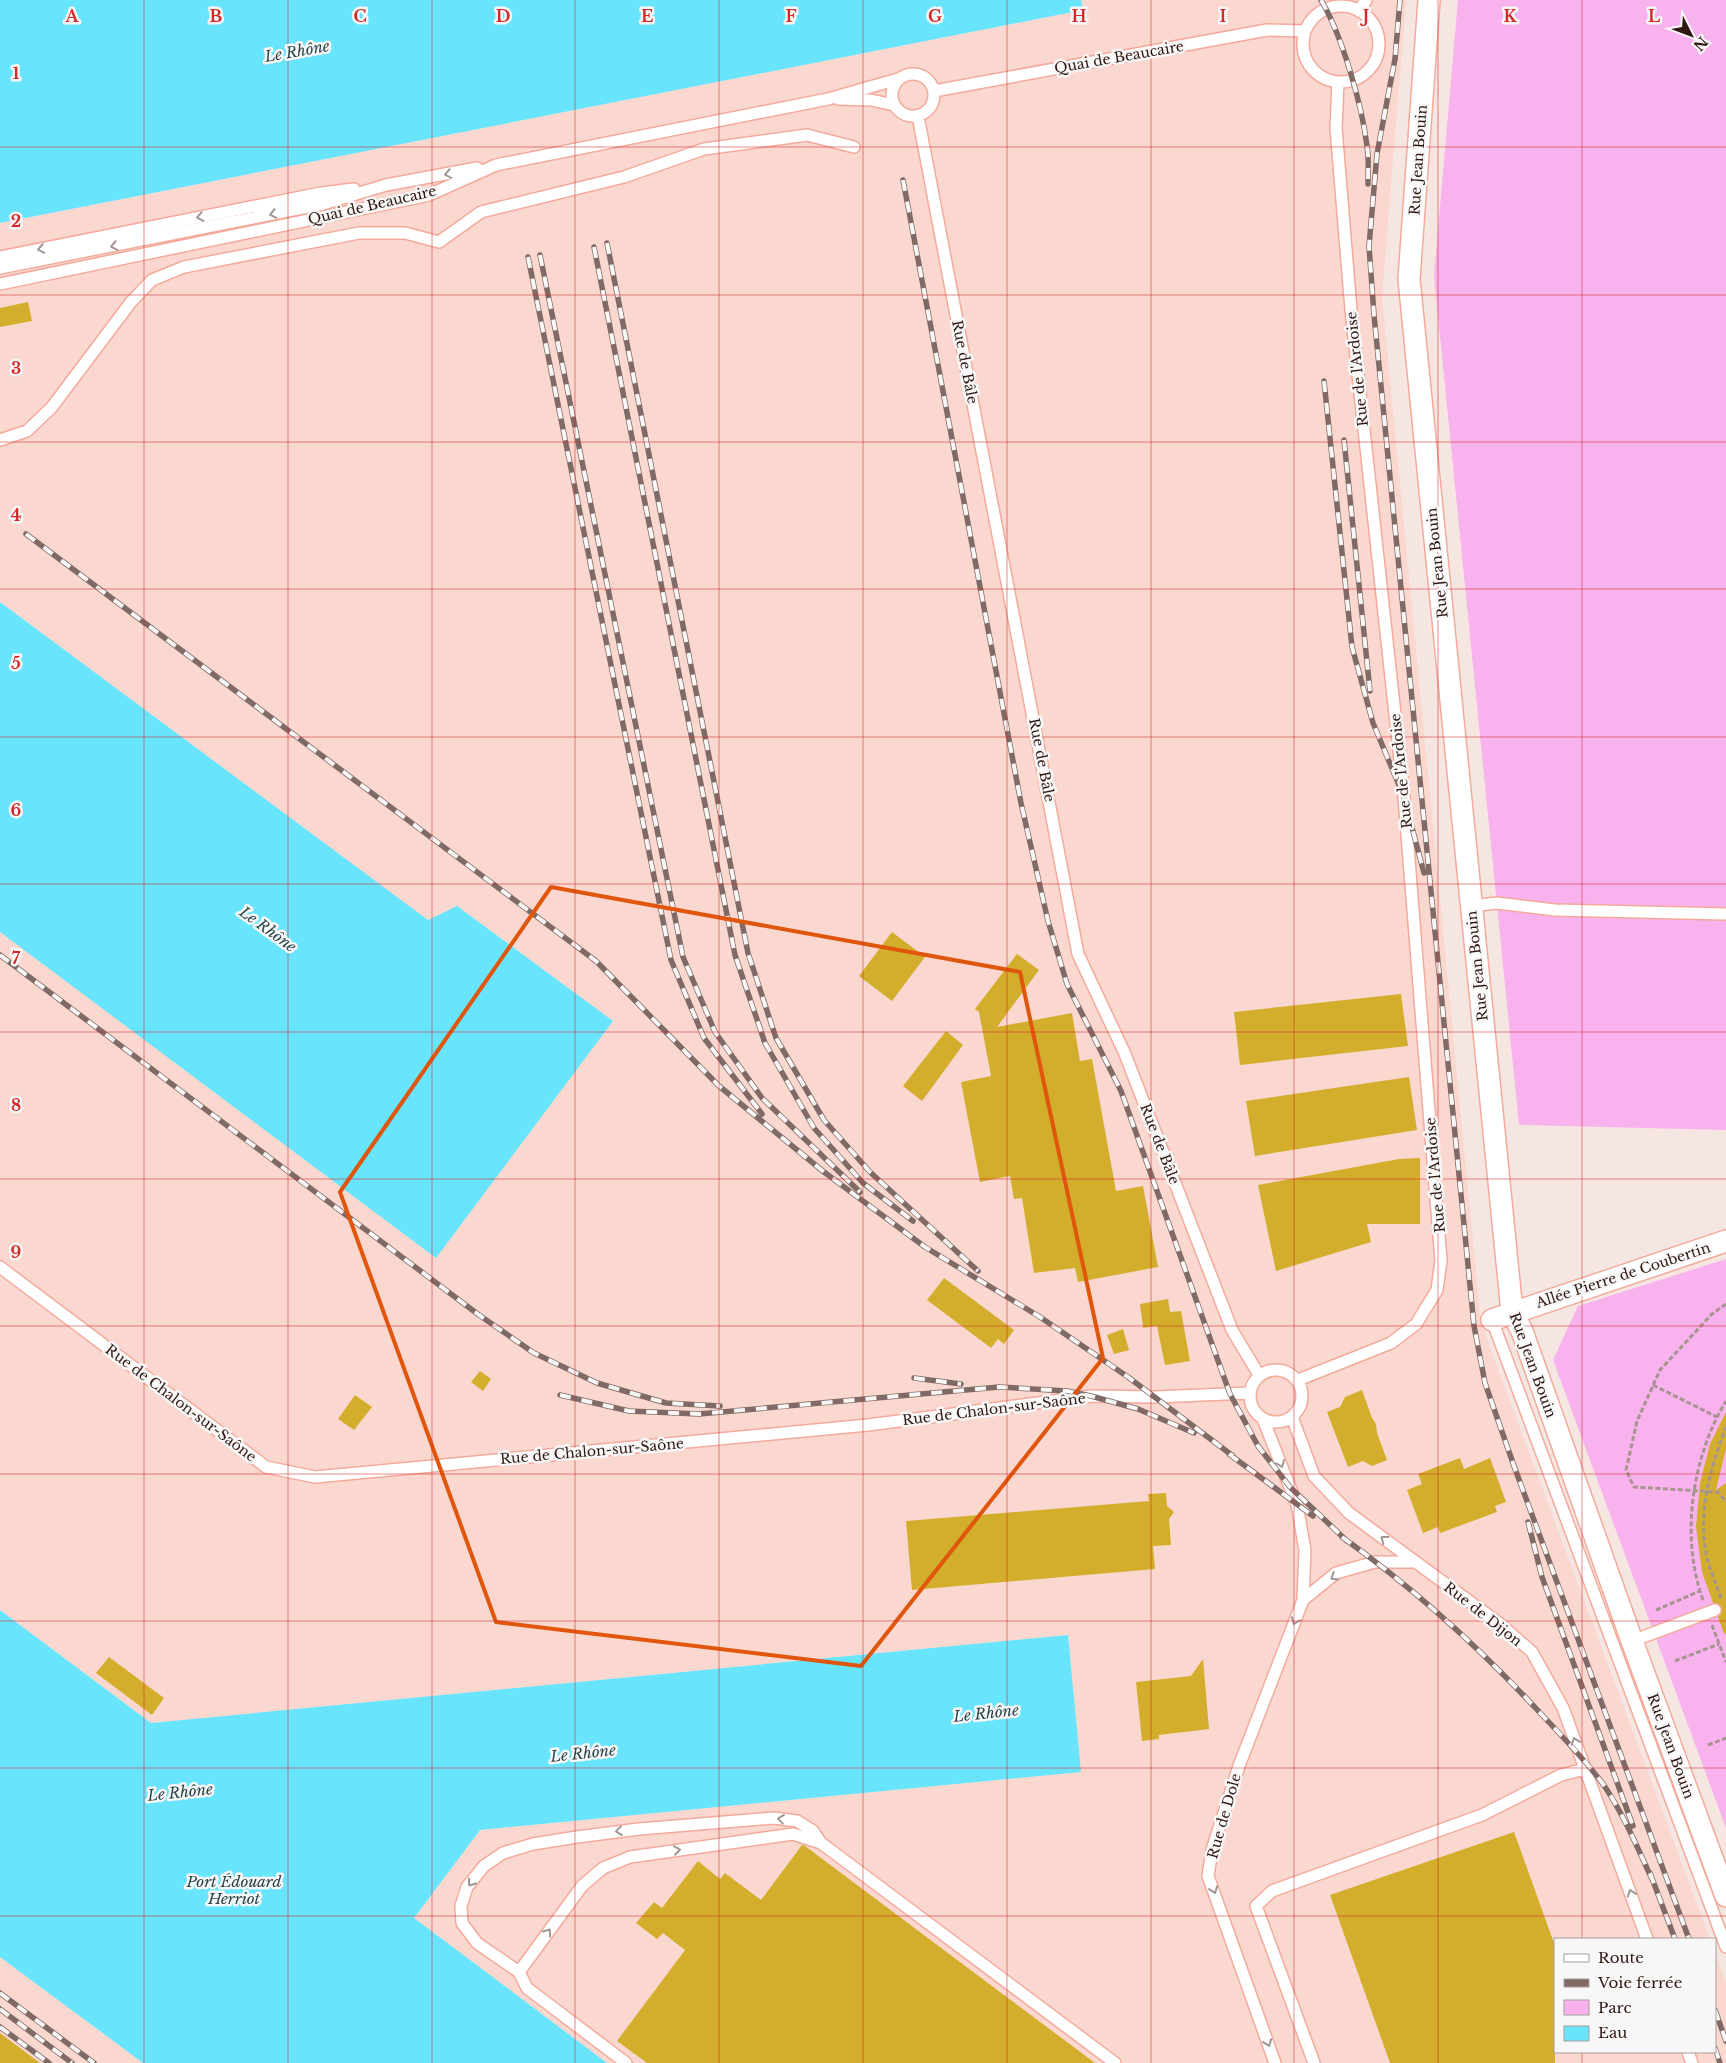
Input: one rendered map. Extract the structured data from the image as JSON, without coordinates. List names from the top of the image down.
{
  "streets": {
    "street": ["Rue Jean Bouin", "Allée Pierre de Coubertin"],
    "lane": [
      "Quai de Beaucaire",
      "Rue de Bâle",
      "Rue de l'Ardoise",
      "Rue de Chalon-sur-Saône",
      "Rue de Dijon",
      "Rue de Dole"
    ]
  },
  "crossings": [
    ["Quai de Beaucaire", "Rue de Bâle"],
    ["Quai de Beaucaire", "Rue de l'Ardoise"],
    ["Rue Jean Bouin", "Allée Pierre de Coubertin"],
    ["Rue de Bâle", "Rue de l'Ardoise"],
    ["Rue de Bâle", "Rue de Chalon-sur-Saône"],
    ["Rue de Bâle", "Rue de Dijon"],
    ["Rue de Bâle", "Rue de Dole"],
    ["Rue de l'Ardoise", "Rue de Chalon-sur-Saône"],
    ["Rue de l'Ardoise", "Rue de Dijon"],
    ["Rue de l'Ardoise", "Rue de Dole"],
    ["Rue de Chalon-sur-Saône", "Rue de Dijon"],
    ["Rue de Chalon-sur-Saône", "Rue de Dole"],
    ["Rue de Dijon", "Rue de Dole"]
  ],
  "one_way": ["Rue de Dijon", "Rue de Dole"],
  "water": ["Le Rhône", "Port Édouard Herriot"],
  "legend": [
    "Route",
    "Voie ferrée",
    "Parc",
    "Eau"
  ],
  "north": "bottom right",
  "grid": {
    "columns": [
      "A",
      "B",
      "C",
      "D",
      "E",
      "F",
      "G",
      "H",
      "I",
      "J",
      "K",
      "L"
    ],
    "rows": [
      "1",
      "2",
      "3",
      "4",
      "5",
      "6",
      "7",
      "8",
      "9"
    ]
  }
}
